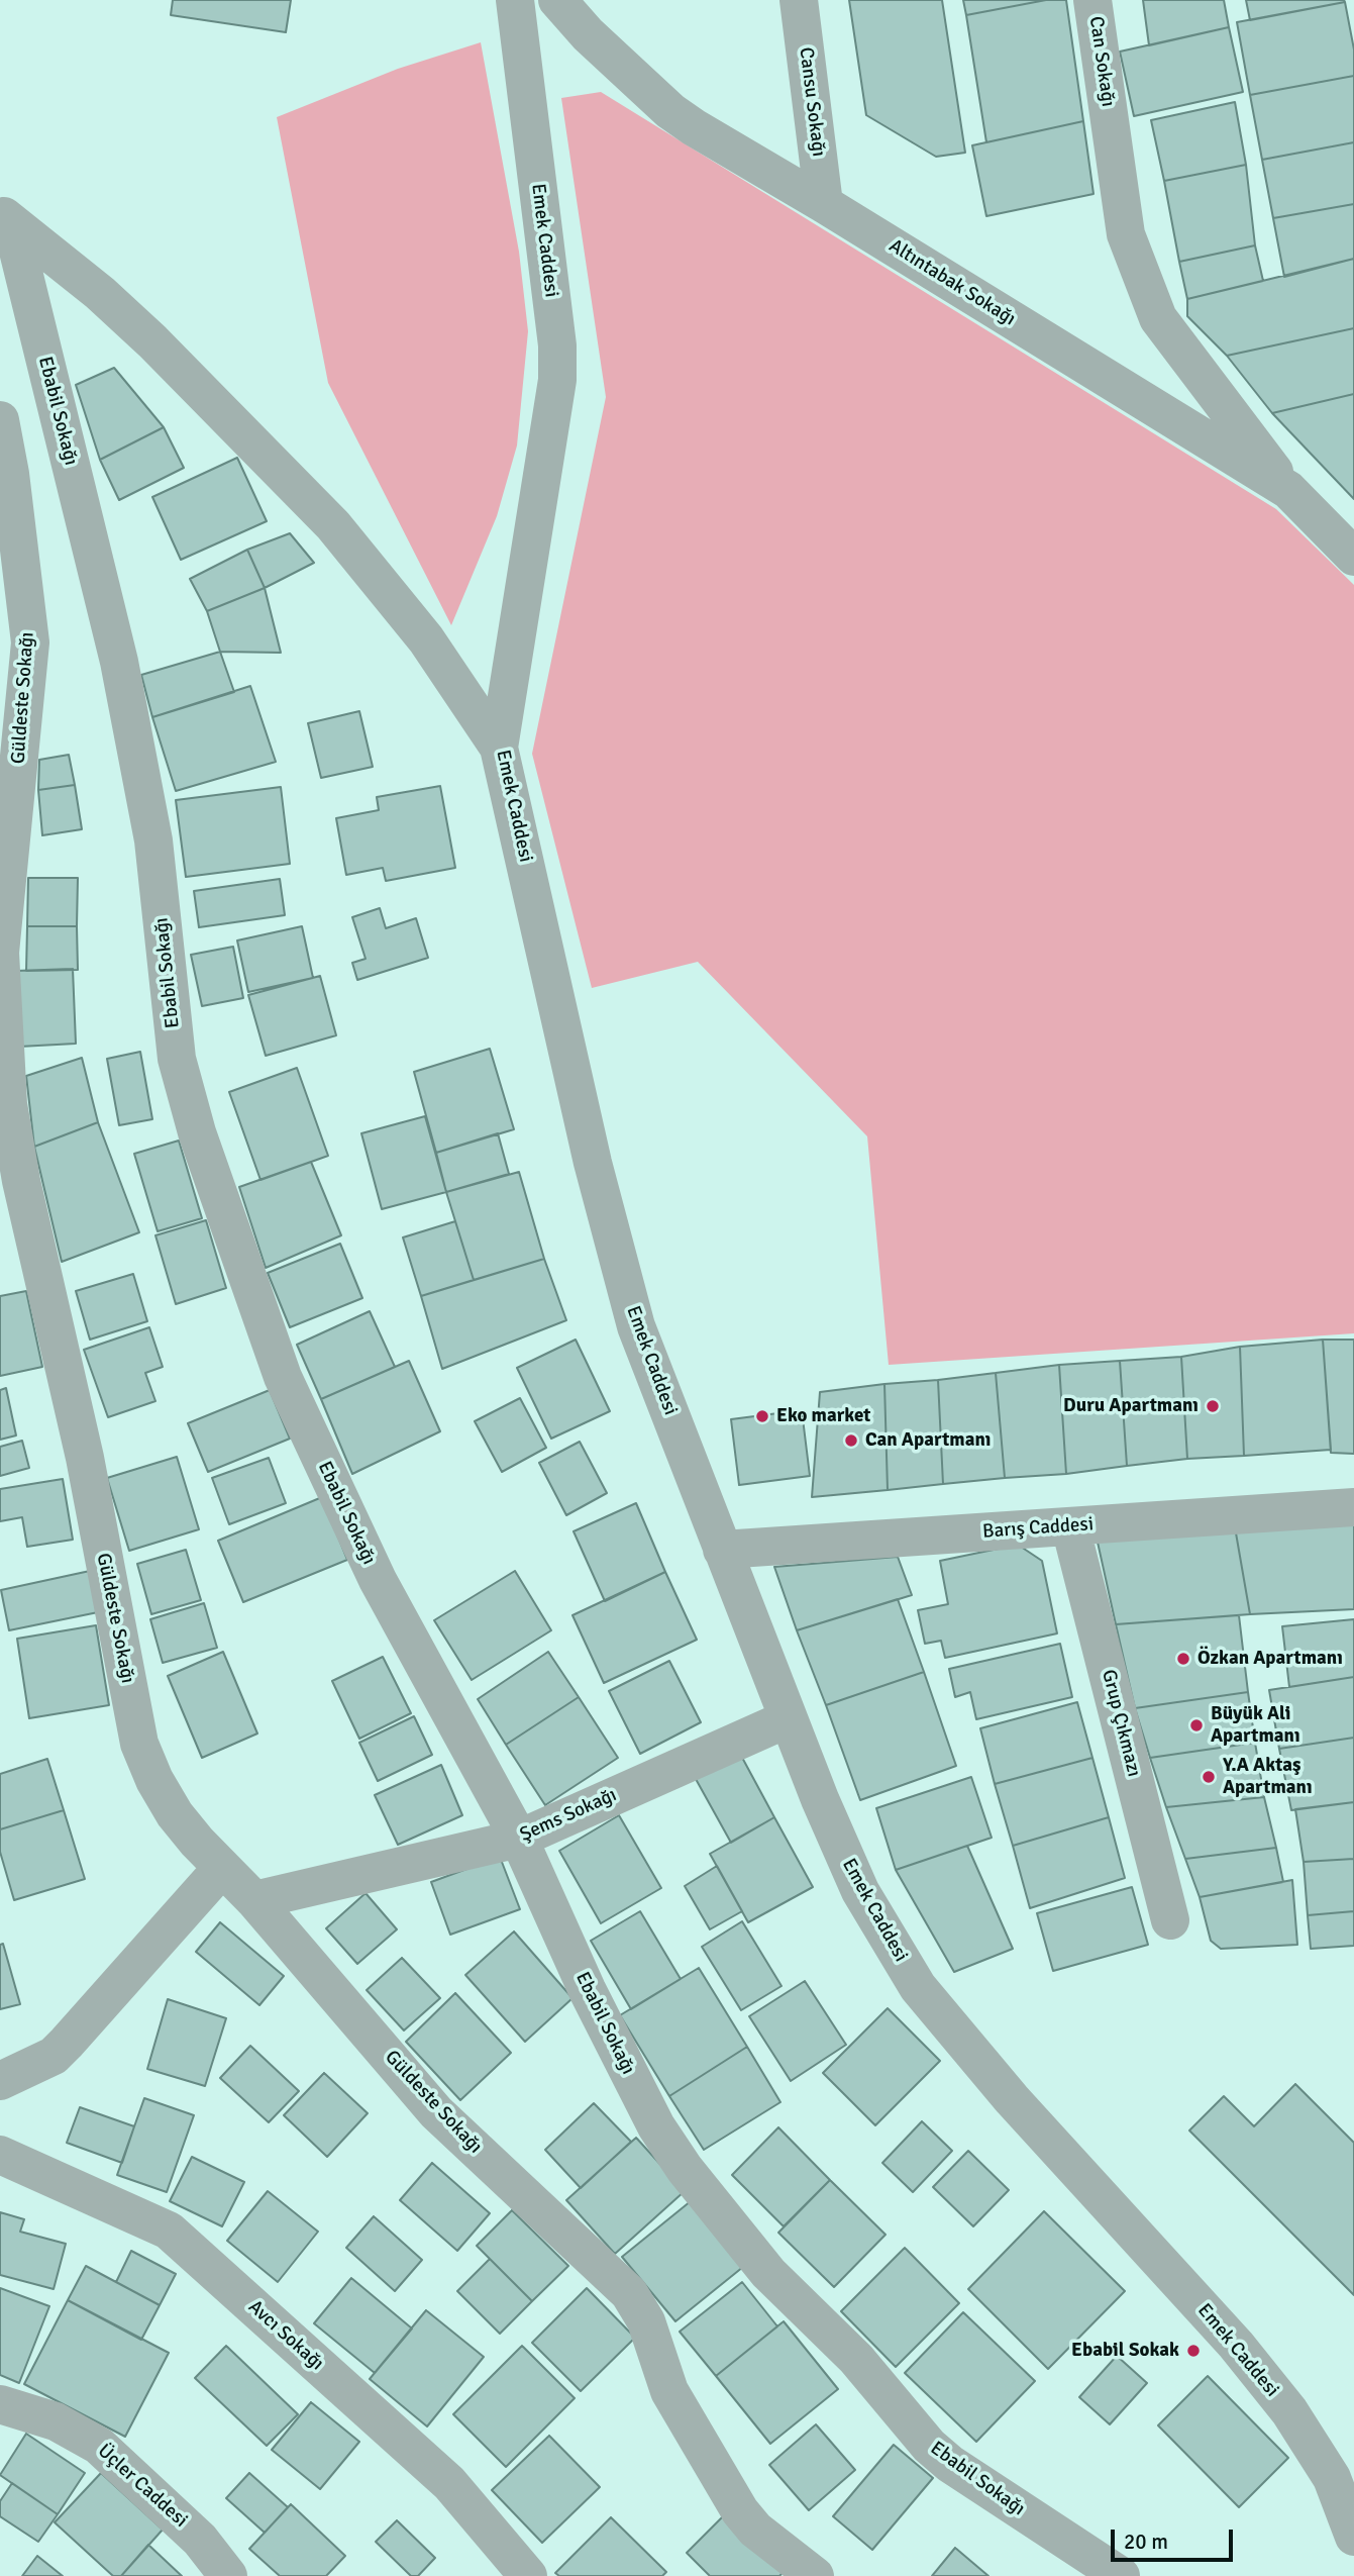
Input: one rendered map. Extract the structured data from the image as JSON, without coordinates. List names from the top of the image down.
{
  "streets": {
    "street": [
      "Can Sokağı",
      "Cansu Sokağı",
      "Emek Caddesi",
      "Altıntabak Sokağı",
      "Ebabil Sokağı",
      "Güldeste Sokağı",
      "Barış Caddesi",
      "Grup Çıkmazı",
      "Şems Sokağı",
      "Avcı Sokağı",
      "Üçler Caddesi"
    ]
  },
  "crossings": [
    ["Can Sokağı", "Altıntabak Sokağı"],
    ["Cansu Sokağı", "Altıntabak Sokağı"],
    ["Emek Caddesi", "Barış Caddesi"],
    ["Emek Caddesi", "Şems Sokağı"],
    ["Ebabil Sokağı", "Şems Sokağı"],
    ["Güldeste Sokağı", "Şems Sokağı"],
    ["Barış Caddesi", "Grup Çıkmazı"]
  ],
  "places": [
    "Duru Apartmanı",
    "Eko market",
    "Can Apartmanı",
    "Özkan Apartmanı",
    "Büyük Ali Apartmanı",
    "Y.A Aktaş Apartmanı",
    "Ebabil Sokak"
  ],
  "scale_bar": "20 m"
}
